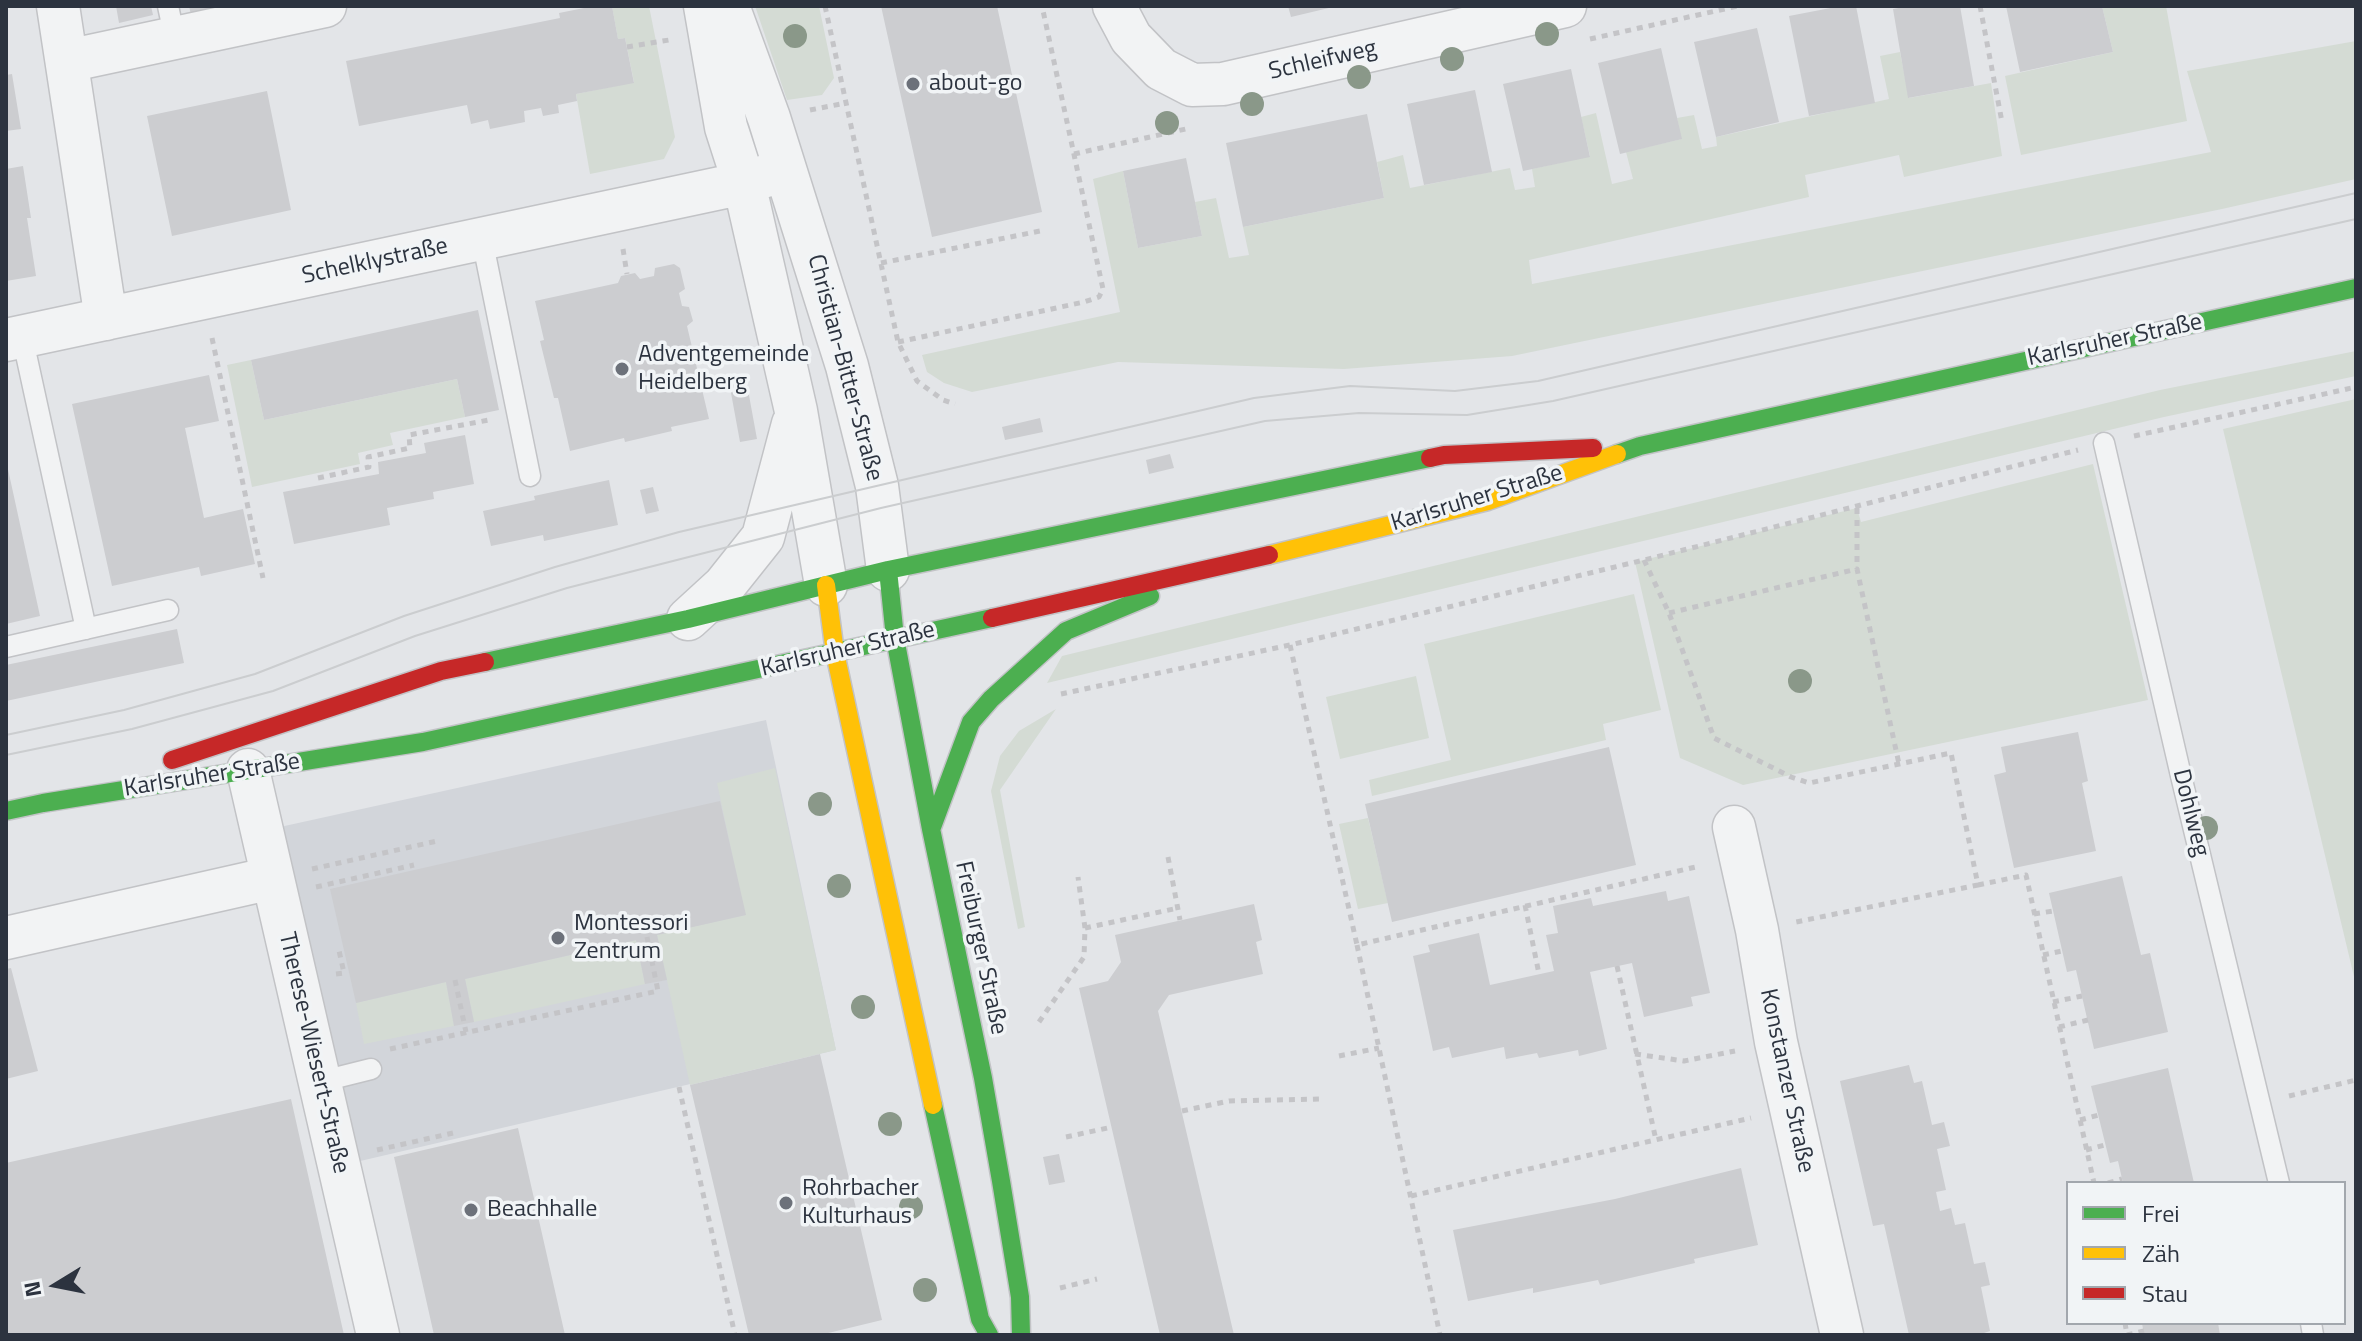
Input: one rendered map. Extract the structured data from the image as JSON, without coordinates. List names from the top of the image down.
{
  "streets": {
    "main road": ["Karlsruher Straße", "Freiburger Straße"],
    "street": [
      "Schleifweg",
      "Schelklystraße",
      "Christian-Bitter-Straße",
      "Therese-Wiesert-Straße",
      "Konstanzer Straße"
    ],
    "lane": ["Dohlweg"]
  },
  "crossings": [
    ["Karlsruher Straße", "Christian-Bitter-Straße"],
    ["Karlsruher Straße", "Freiburger Straße"],
    ["Karlsruher Straße", "Therese-Wiesert-Straße"],
    ["Christian-Bitter-Straße", "Freiburger Straße"]
  ],
  "places": [
    "about-go",
    "Adventgemeinde Heidelberg",
    "Montessori Zentrum",
    "Rohrbacher Kulturhaus",
    "Beachhalle"
  ],
  "legend": ["Frei", "Zäh", "Stau"],
  "north": "left"
}
